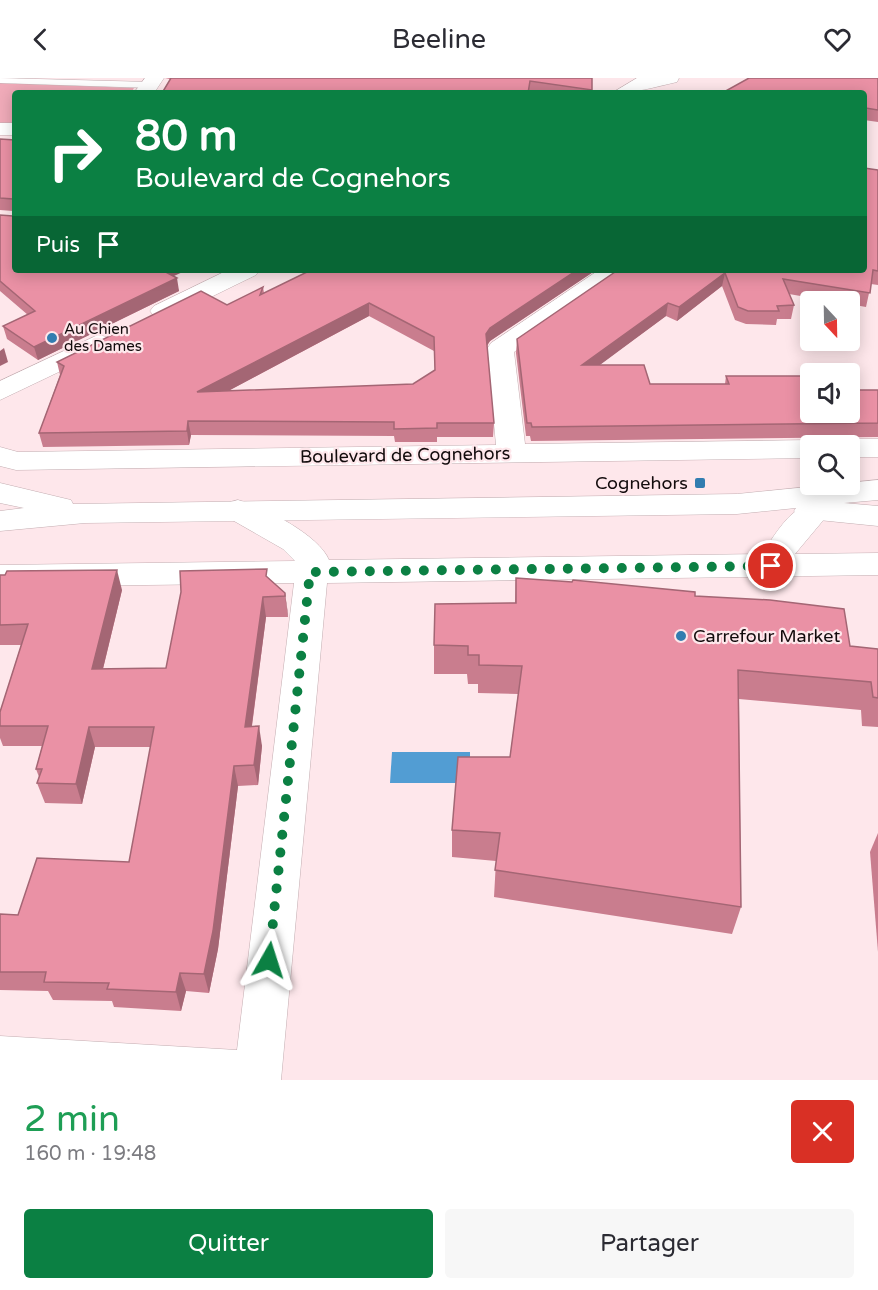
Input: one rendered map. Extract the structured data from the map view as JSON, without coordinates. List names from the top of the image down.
{
  "streets": {
    "street": ["Boulevard de Cognehors"]
  },
  "places": {
    "other": ["Au Chien des Dames", "Carrefour Market"],
    "transit": ["Cognehors"]
  },
  "north": "bottom",
  "page": {
    "header": "Beeline",
    "turn": ["80 m", "Boulevard de Cognehors"],
    "then": "Puis",
    "heading": ["2 min", "160 m · 19:48"],
    "buttons": ["Quitter", "Partager"]
  }
}
